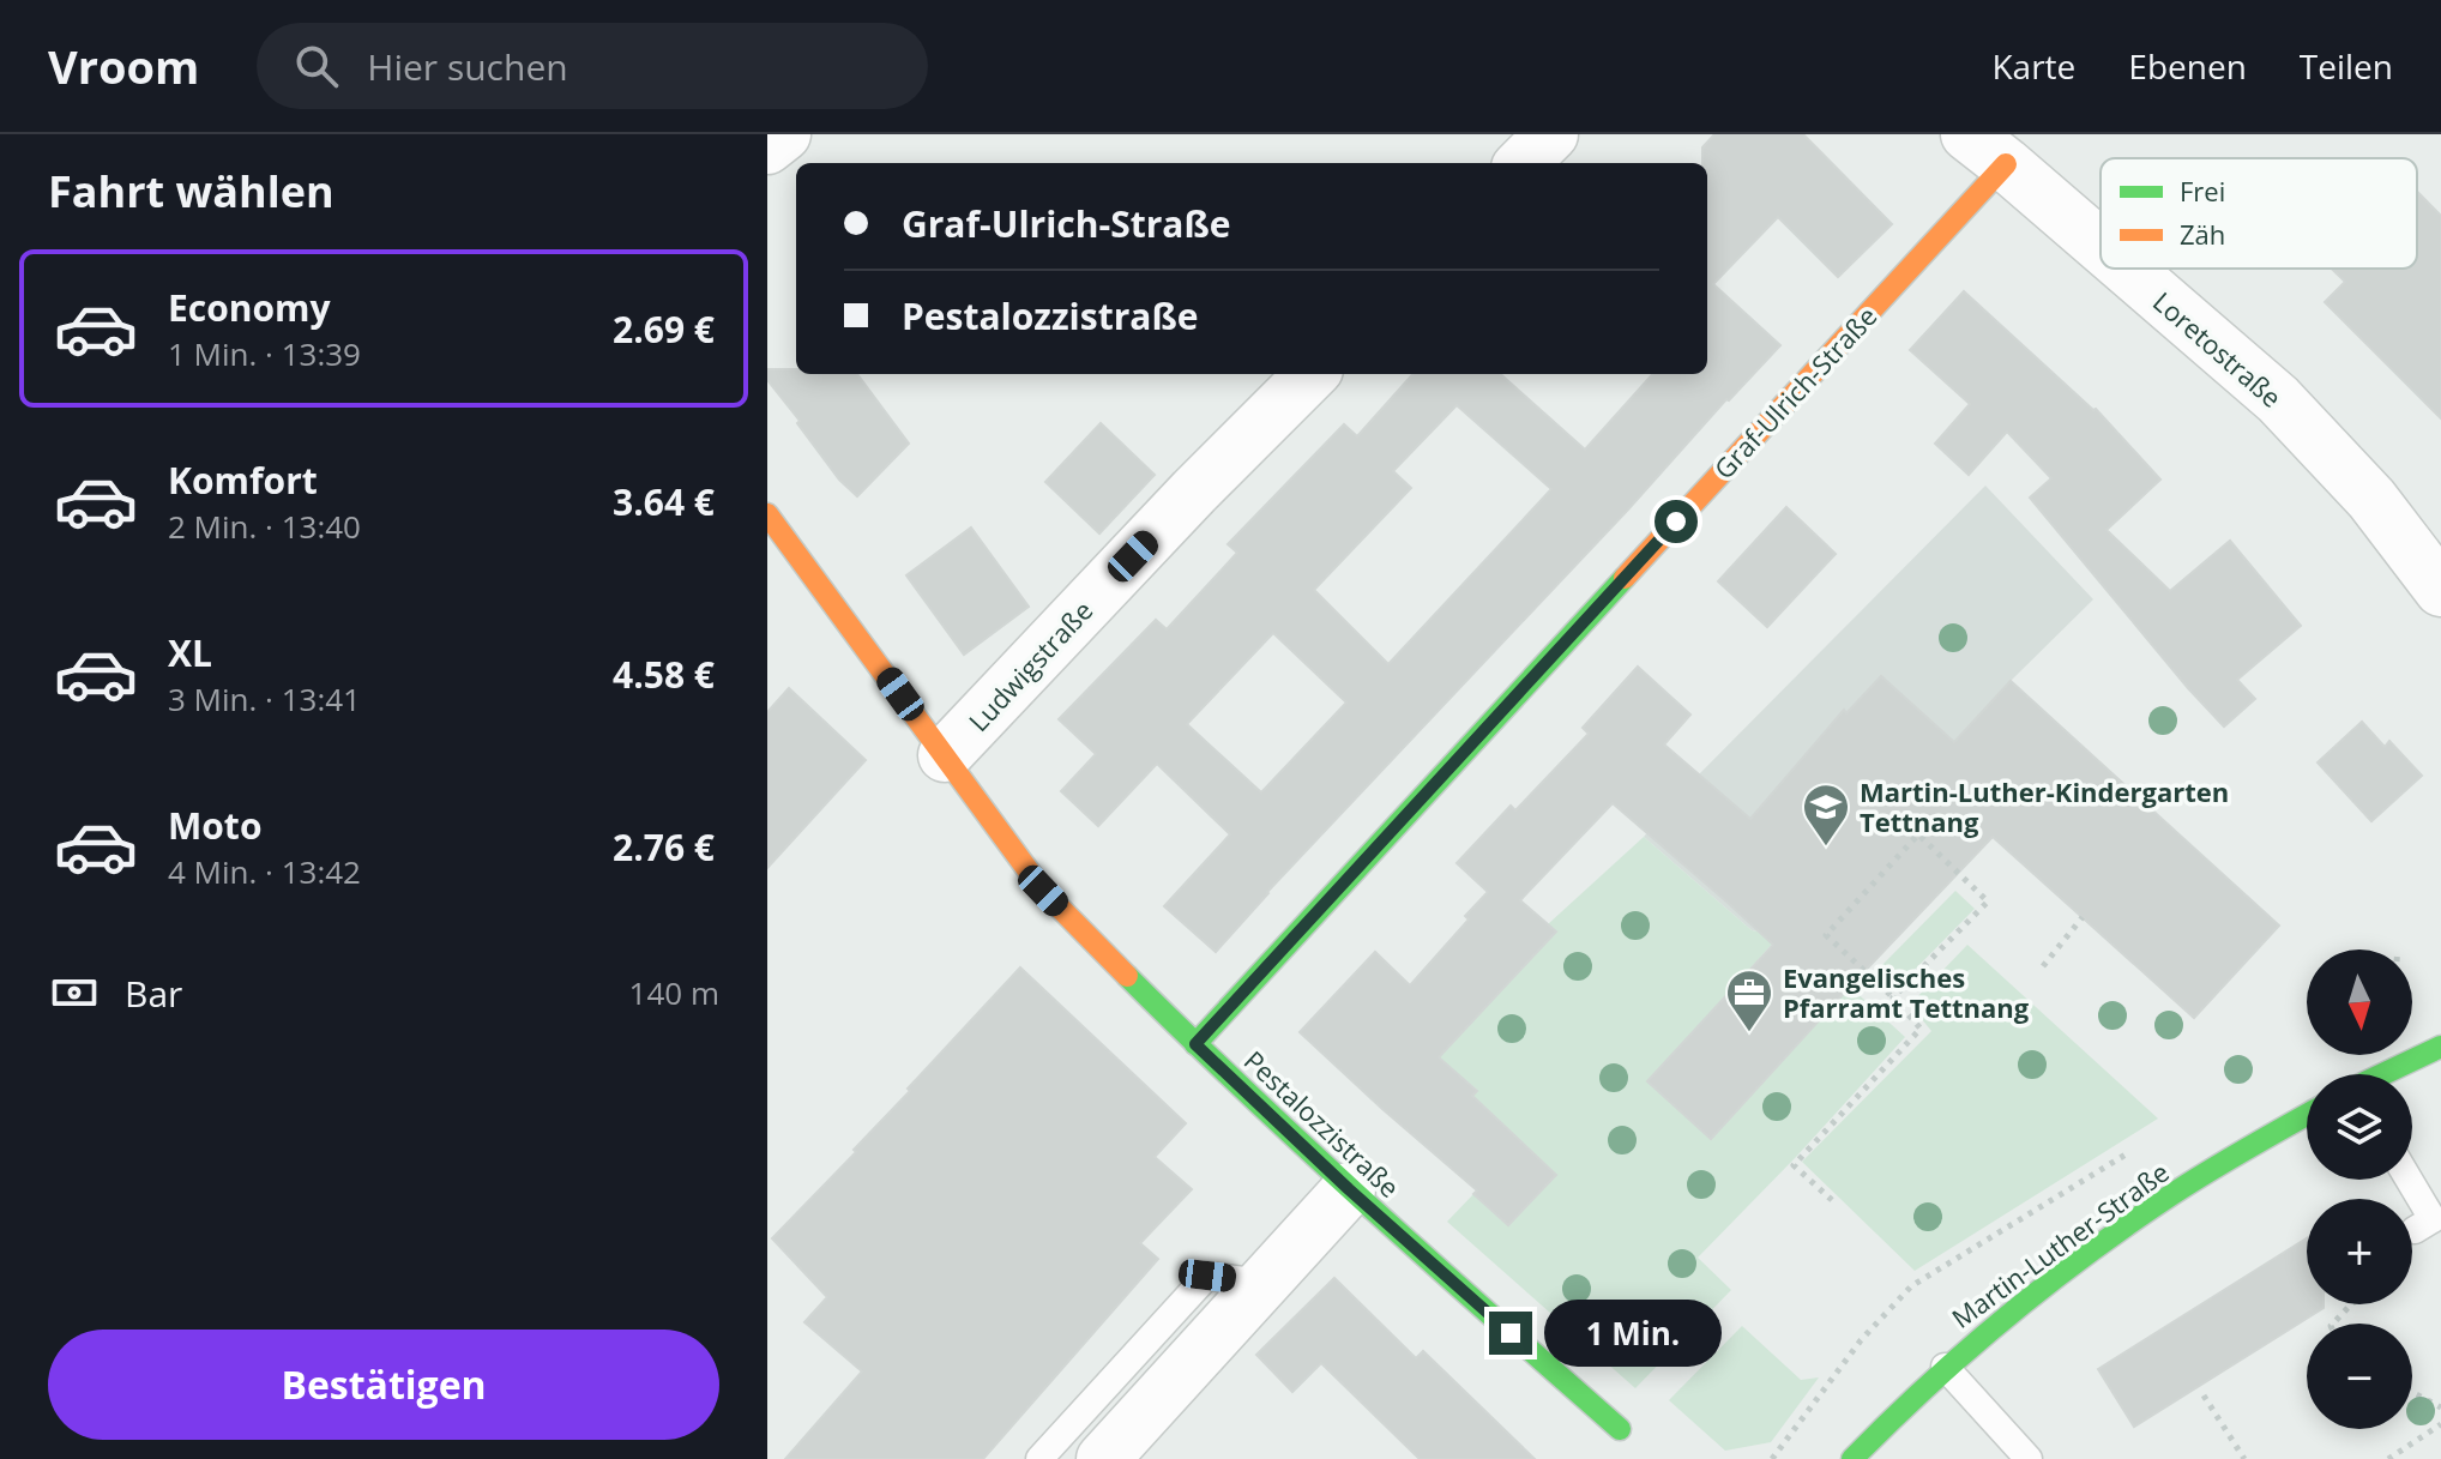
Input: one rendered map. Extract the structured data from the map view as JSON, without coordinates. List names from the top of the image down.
{
  "streets": {
    "street": [
      "Loretostraße",
      "Graf-Ulrich-Straße",
      "Ludwigstraße",
      "Pestalozzistraße",
      "Martin-Luther-Straße"
    ]
  },
  "crossings": [
    ["Loretostraße", "Graf-Ulrich-Straße"],
    ["Graf-Ulrich-Straße", "Pestalozzistraße"],
    ["Ludwigstraße", "Pestalozzistraße"]
  ],
  "places": {
    "school or university": ["Martin-Luther-Kindergarten Tettnang"],
    "office": ["Evangelisches Pfarramt Tettnang"]
  },
  "legend": ["Frei", "Zäh"],
  "north": "bottom",
  "page": {
    "header": "Vroom",
    "search": "Hier suchen",
    "nav": ["Karte", "Ebenen", "Teilen"],
    "heading": "Fahrt wählen",
    "banner": ["Graf-Ulrich-Straße", "Pestalozzistraße"],
    "list": [
      {
        "name": "Economy",
        "note": "1 Min. · 13:39",
        "value": "2.69 €"
      },
      {
        "name": "Komfort",
        "note": "2 Min. · 13:40",
        "value": "3.64 €"
      },
      {
        "name": "XL",
        "note": "3 Min. · 13:41",
        "value": "4.58 €"
      },
      {
        "name": "Moto",
        "note": "4 Min. · 13:42",
        "value": "2.76 €"
      }
    ],
    "pay": ["Bar", "140 m"],
    "map_buttons": ["+", "−"],
    "bubble": "1 Min.",
    "buttons": "Bestätigen"
  }
}
